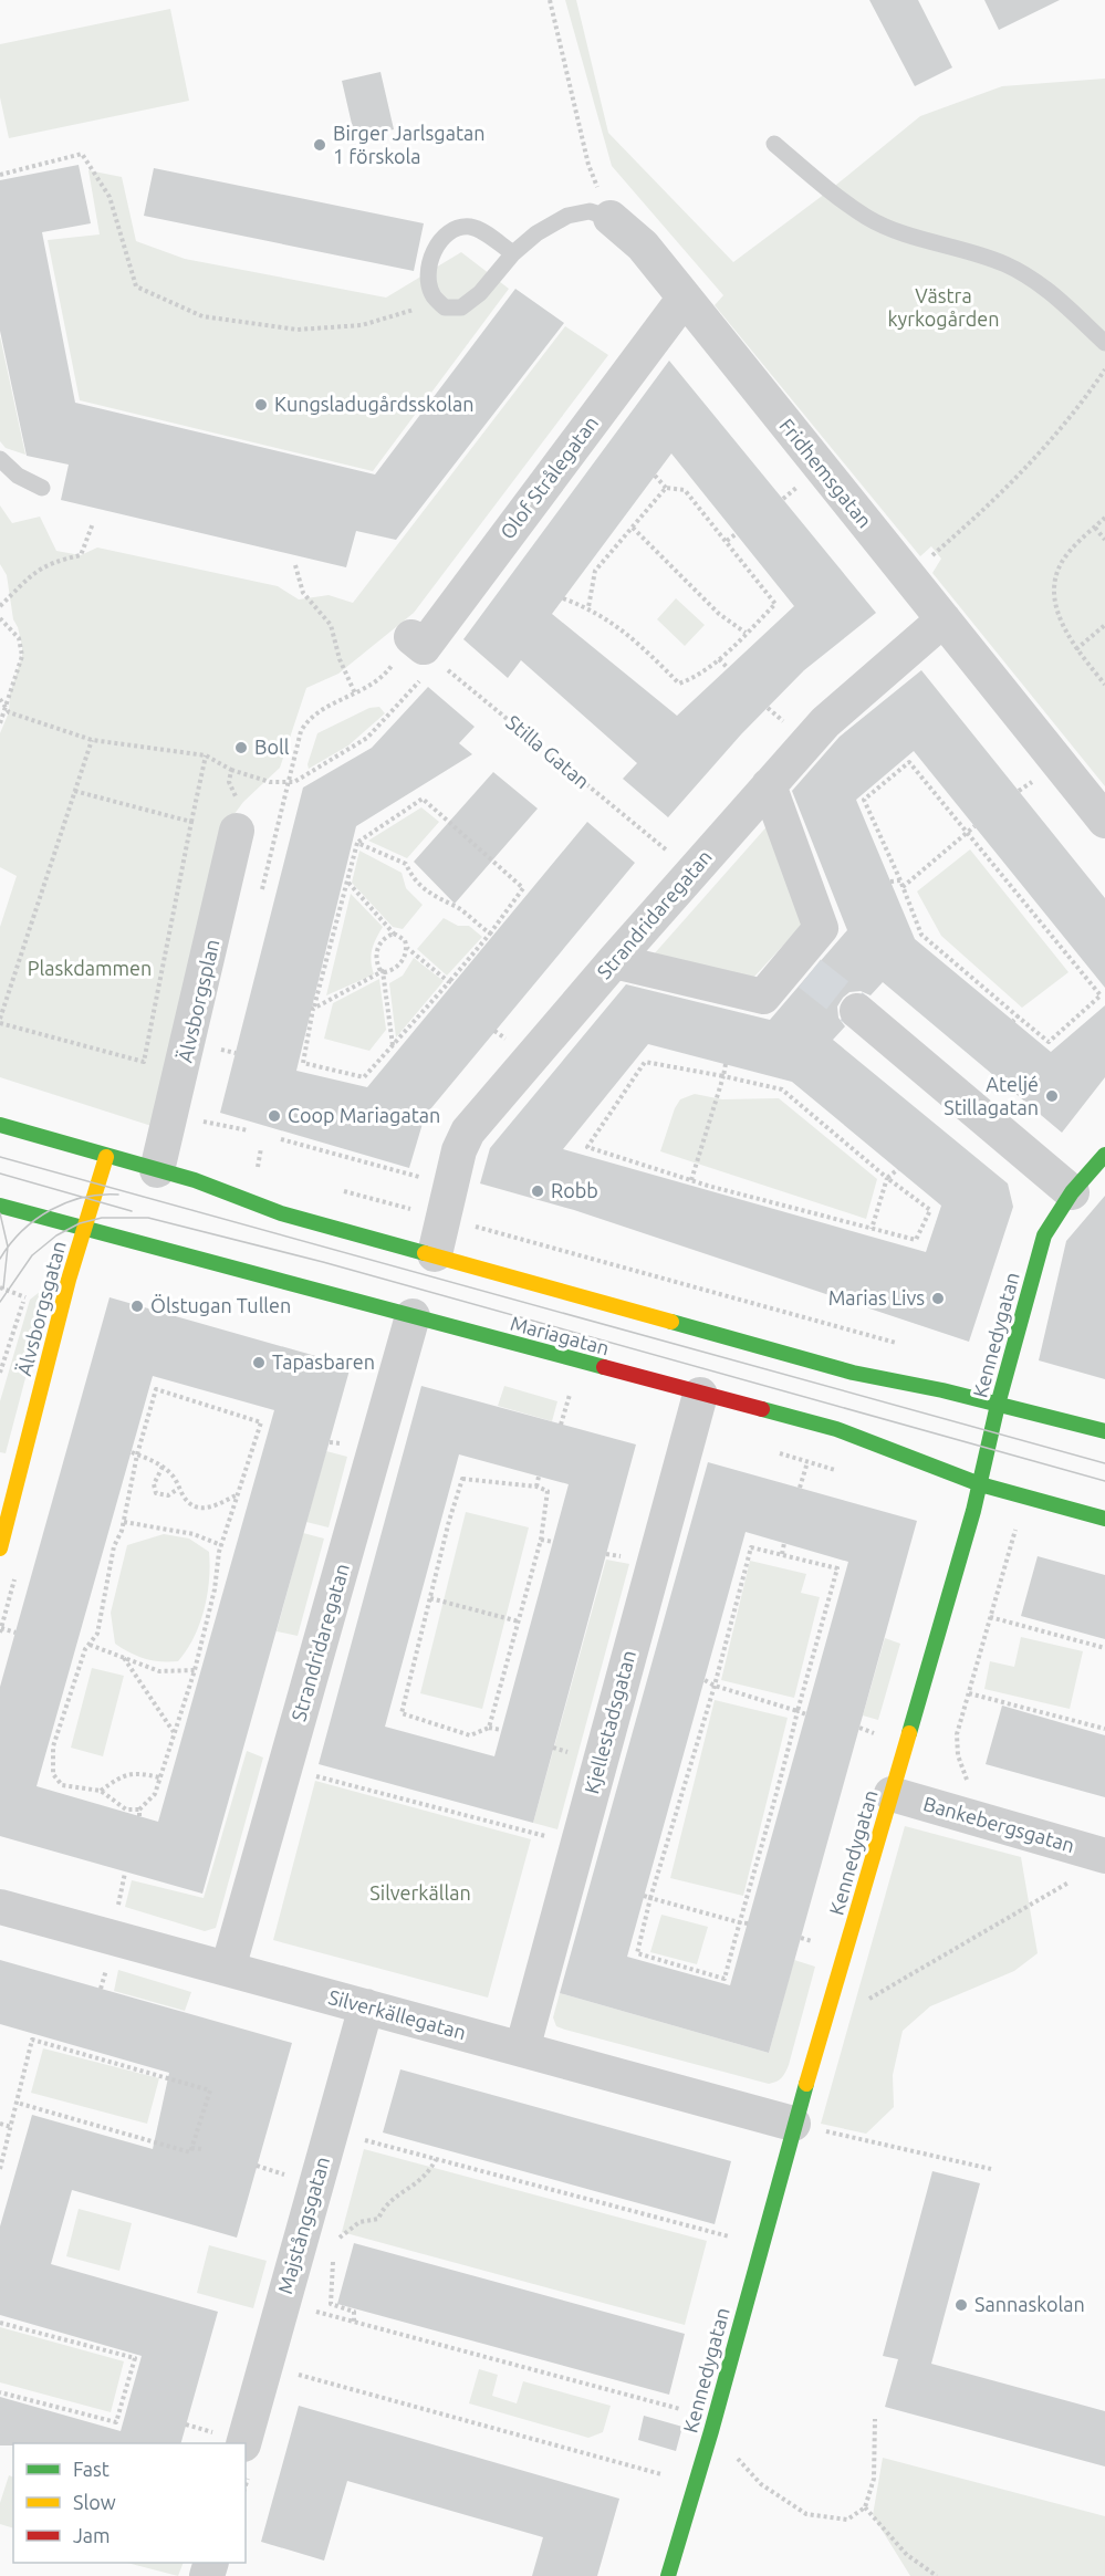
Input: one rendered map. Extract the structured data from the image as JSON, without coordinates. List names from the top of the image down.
{
  "streets": {
    "street": [
      "Fridhemsgatan",
      "Olof Strålegatan",
      "Strandridaregatan",
      "Älvsborgsplan",
      "Älvsborgsgatan",
      "Kennedygatan",
      "Mariagatan",
      "Kjellestadsgatan",
      "Bankebergsgatan",
      "Silverkällegatan",
      "Majstångsgatan"
    ],
    "path": ["Stilla Gatan"]
  },
  "crossings": [
    ["Fridhemsgatan", "Olof Strålegatan"],
    ["Fridhemsgatan", "Strandridaregatan"],
    ["Olof Strålegatan", "Stilla Gatan"],
    ["Strandridaregatan", "Mariagatan"],
    ["Strandridaregatan", "Silverkällegatan"],
    ["Älvsborgsgatan", "Mariagatan"],
    ["Kennedygatan", "Mariagatan"],
    ["Kennedygatan", "Bankebergsgatan"],
    ["Kennedygatan", "Silverkällegatan"],
    ["Mariagatan", "Kjellestadsgatan"],
    ["Kjellestadsgatan", "Silverkällegatan"],
    ["Silverkällegatan", "Majstångsgatan"]
  ],
  "parks": ["Västra kyrkogården", "Plaskdammen", "Silverkällan"],
  "places": [
    "Birger Jarlsgatan 1 förskola",
    "Kungsladugårdsskolan",
    "Boll",
    "Ateljé Stillagatan",
    "Coop Mariagatan",
    "Robb",
    "Marias Livs",
    "Ölstugan Tullen",
    "Tapasbaren",
    "Sannaskolan"
  ],
  "legend": ["Fast", "Slow", "Jam"]
}
